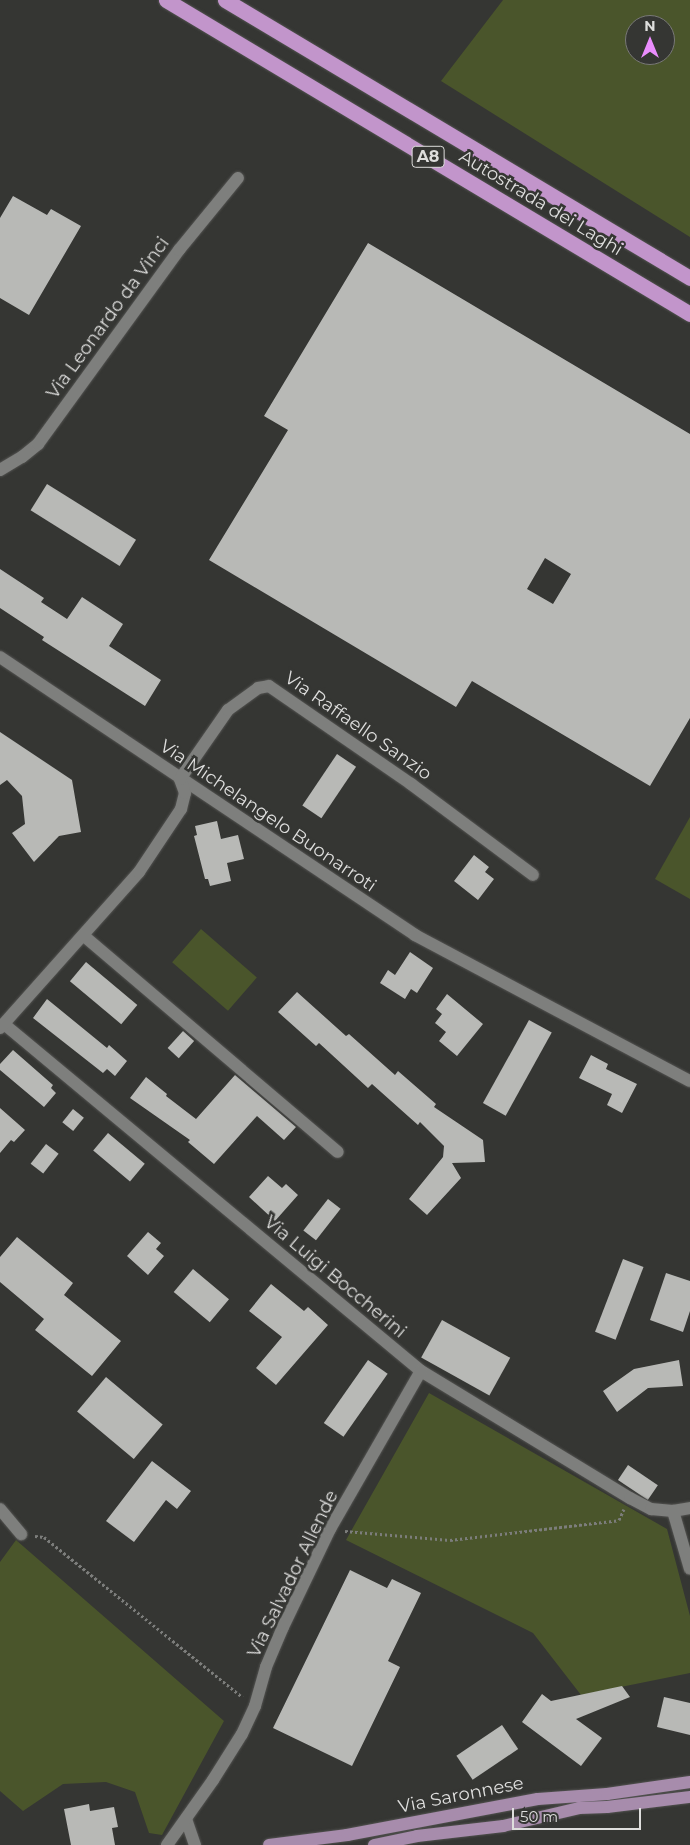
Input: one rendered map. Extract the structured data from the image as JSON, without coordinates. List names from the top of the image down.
{
  "streets": {
    "highway": ["A8", "Autostrada dei Laghi"],
    "main road": ["Via Saronnese"],
    "street": [
      "Via Leonardo da Vinci",
      "Via Raffaello Sanzio",
      "Via Michelangelo Buonarroti",
      "Via Luigi Boccherini",
      "Via Salvador Allende"
    ]
  },
  "crossings": [
    ["Via Raffaello Sanzio", "Via Michelangelo Buonarroti"],
    ["Via Luigi Boccherini", "Via Salvador Allende"]
  ],
  "scale_bar": "50 m",
  "north": "top"
}
